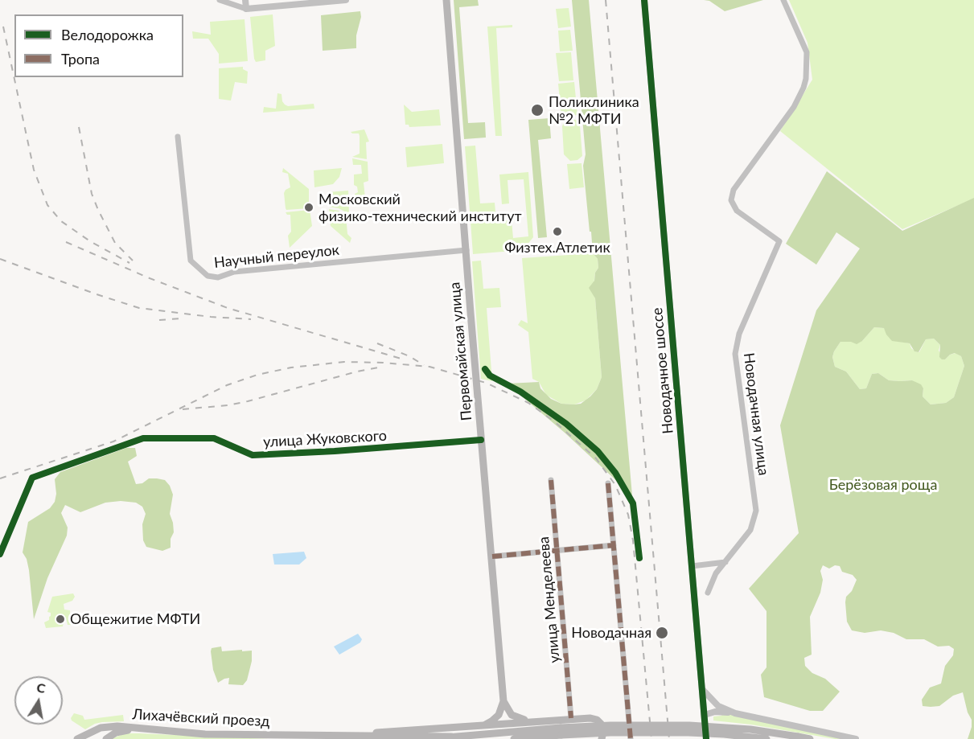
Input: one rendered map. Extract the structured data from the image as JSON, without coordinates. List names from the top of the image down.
{
  "streets": {
    "main road": ["Первомайская улица", "Лихачёвский проезд"],
    "street": [
      "Научный переулок",
      "Новодачное шоссе",
      "Новодачная улица",
      "улица Жуковского",
      "улица Менделеева"
    ]
  },
  "crossings": [
    ["Научный переулок", "Первомайская улица"],
    ["Первомайская улица", "улица Жуковского"],
    ["улица Менделеева", "Лихачёвский проезд"]
  ],
  "parks": ["Берёзовая роща"],
  "places": [
    "Поликлиника №2 МФТИ",
    "Московский физико-технический институт",
    "Физтех.Атлетик",
    "Общежитие МФТИ",
    "Новодачная"
  ],
  "legend": ["Велодорожка", "Тропа"],
  "north": "top"
}
